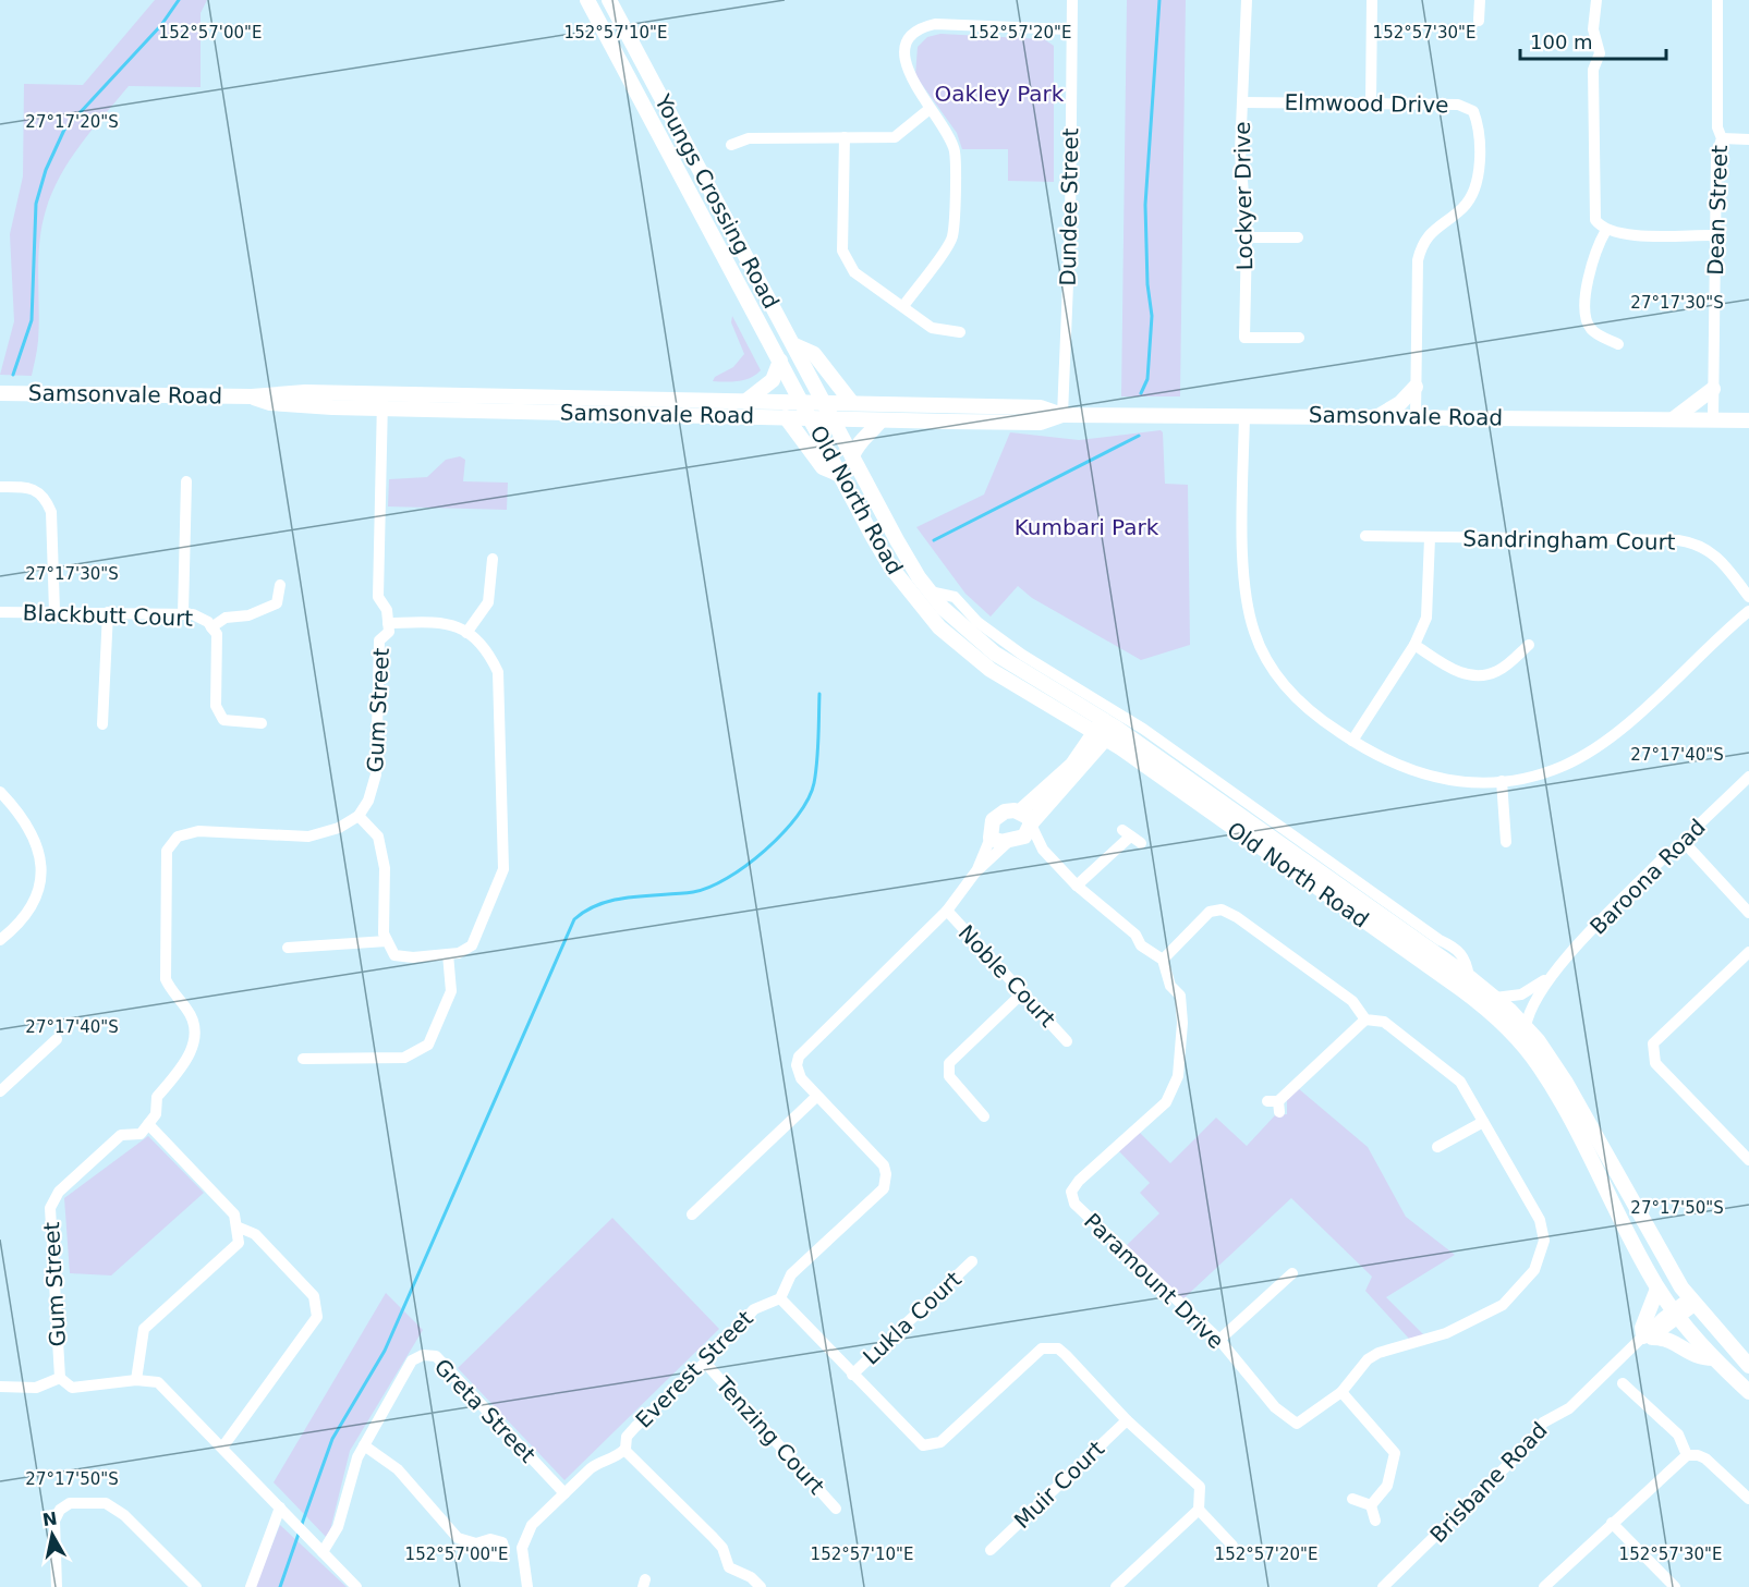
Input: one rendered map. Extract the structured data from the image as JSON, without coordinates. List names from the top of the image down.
{
  "streets": {
    "main road": ["Youngs Crossing Road", "Samsonvale Road", "Old North Road"],
    "street": [
      "Elmwood Drive",
      "Lockyer Drive",
      "Dundee Street",
      "Dean Street",
      "Sandringham Court",
      "Blackbutt Court",
      "Gum Street",
      "Baroona Road",
      "Noble Court",
      "Paramount Drive",
      "Lukla Court",
      "Everest Street",
      "Greta Street",
      "Tenzing Court",
      "Brisbane Road",
      "Muir Court"
    ]
  },
  "crossings": [
    ["Elmwood Drive", "Lockyer Drive"],
    ["Elmwood Drive", "Samsonvale Road"],
    ["Youngs Crossing Road", "Samsonvale Road"],
    ["Youngs Crossing Road", "Old North Road"],
    ["Dundee Street", "Samsonvale Road"],
    ["Dean Street", "Samsonvale Road"],
    ["Samsonvale Road", "Old North Road"],
    ["Samsonvale Road", "Gum Street"],
    ["Old North Road", "Baroona Road"],
    ["Old North Road", "Brisbane Road"],
    ["Gum Street", "Greta Street"],
    ["Everest Street", "Greta Street"],
    ["Everest Street", "Tenzing Court"]
  ],
  "parks": ["Oakley Park", "Kumbari Park"],
  "scale_bar": "100 m",
  "north": "top",
  "coordinates": [
    "152°57'00\"E",
    "152°57'10\"E",
    "152°57'20\"E",
    "152°57'30\"E",
    "27°17'20\"S",
    "27°17'30\"S",
    "27°17'40\"S",
    "27°17'50\"S"
  ]
}
